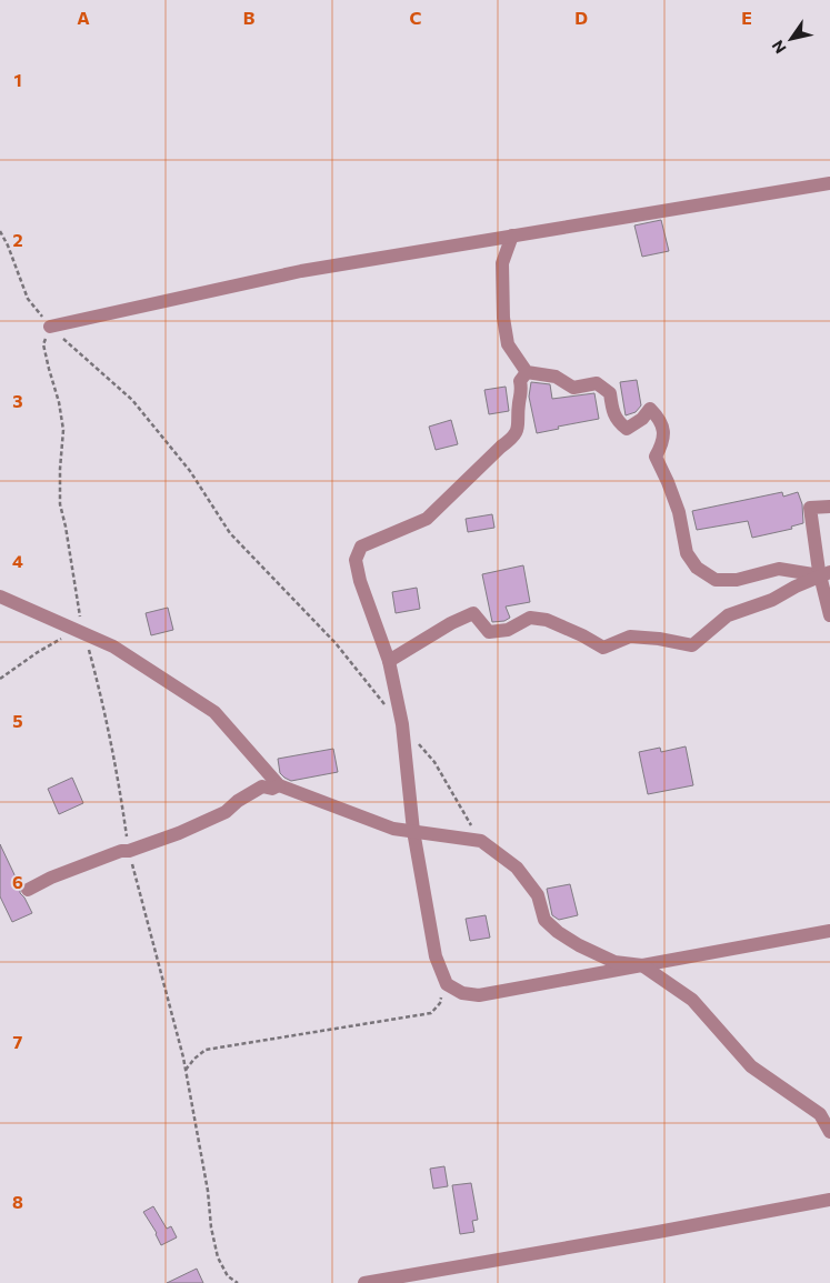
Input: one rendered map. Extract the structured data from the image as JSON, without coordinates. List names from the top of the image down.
{
  "north": "bottom left",
  "grid": {
    "columns": [
      "A",
      "B",
      "C",
      "D",
      "E"
    ],
    "rows": [
      "1",
      "2",
      "3",
      "4",
      "5",
      "6",
      "7",
      "8"
    ]
  }
}
